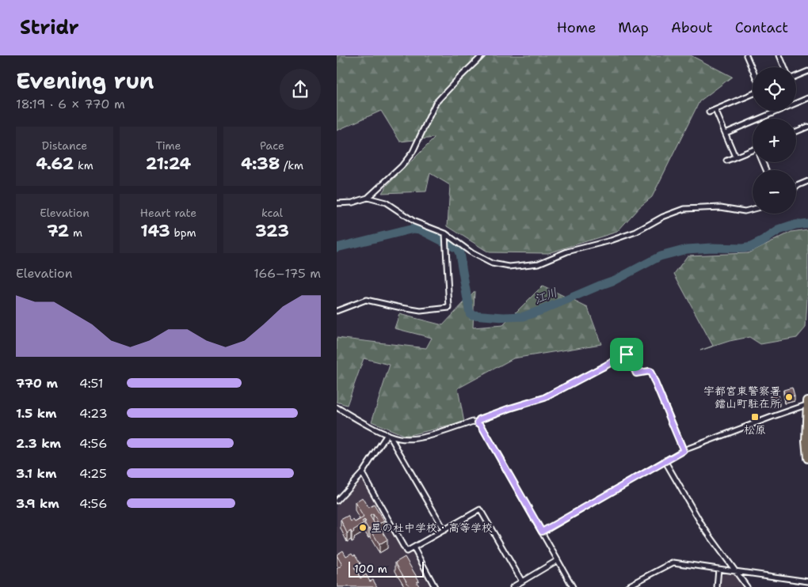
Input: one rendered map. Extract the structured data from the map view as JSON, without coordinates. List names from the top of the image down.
{
  "water": ["江川"],
  "places": {
    "other": ["宇都宮東警察署 鐺山町駐在所", "星の杜中学校・高等学校"],
    "transit": ["松原"]
  },
  "scale_bar": "100 m",
  "page": {
    "header": "Stridr",
    "nav": [
      "Home",
      "Map",
      "About",
      "Contact"
    ],
    "heading": ["Evening run", "18:19 · 6 × 770 m"],
    "map_buttons": ["+", "−"],
    "stats": [
      ["Distance", "4.62 km"],
      ["Time", "21:24"],
      ["Pace", "4:38 /km"],
      ["Elevation", "72 m"],
      ["Heart rate", "143 bpm"],
      ["kcal", "323"]
    ],
    "chart": ["Elevation", "166–175 m"],
    "list": [
      {
        "name": "770 m",
        "note": "4:51"
      },
      {
        "name": "1.5 km",
        "note": "4:23"
      },
      {
        "name": "2.3 km",
        "note": "4:56"
      },
      {
        "name": "3.1 km",
        "note": "4:25"
      },
      {
        "name": "3.9 km",
        "note": "4:56"
      }
    ],
    "scale": "100 m"
  }
}
